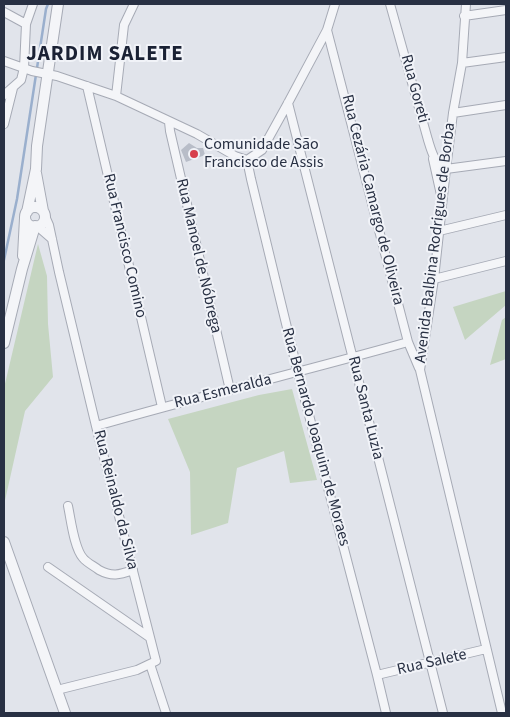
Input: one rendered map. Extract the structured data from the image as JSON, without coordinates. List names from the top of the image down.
{
  "streets": {
    "street": [
      "Rua Goreti",
      "Rua Cezária Camargo de Oliveira",
      "Avenida Balbina Rodrigues de Borba",
      "Rua Francisco Comino",
      "Rua Manoel de Nóbrega",
      "Rua Esmeralda",
      "Rua Santa Luzia",
      "Rua Bernardo Joaquim de Moraes",
      "Rua Reinaldo da Silva",
      "Rua Salete"
    ]
  },
  "crossings": [
    ["Rua Goreti", "Avenida Balbina Rodrigues de Borba"],
    ["Rua Cezária Camargo de Oliveira", "Avenida Balbina Rodrigues de Borba"],
    ["Rua Cezária Camargo de Oliveira", "Rua Esmeralda"],
    ["Avenida Balbina Rodrigues de Borba", "Rua Salete"],
    ["Rua Francisco Comino", "Rua Esmeralda"],
    ["Rua Manoel de Nóbrega", "Rua Esmeralda"],
    ["Rua Esmeralda", "Rua Santa Luzia"],
    ["Rua Esmeralda", "Rua Bernardo Joaquim de Moraes"],
    ["Rua Esmeralda", "Rua Reinaldo da Silva"],
    ["Rua Santa Luzia", "Rua Salete"],
    ["Rua Bernardo Joaquim de Moraes", "Rua Salete"]
  ],
  "districts": ["JARDIM SALETE"],
  "places": ["Comunidade São Francisco de Assis"]
}
